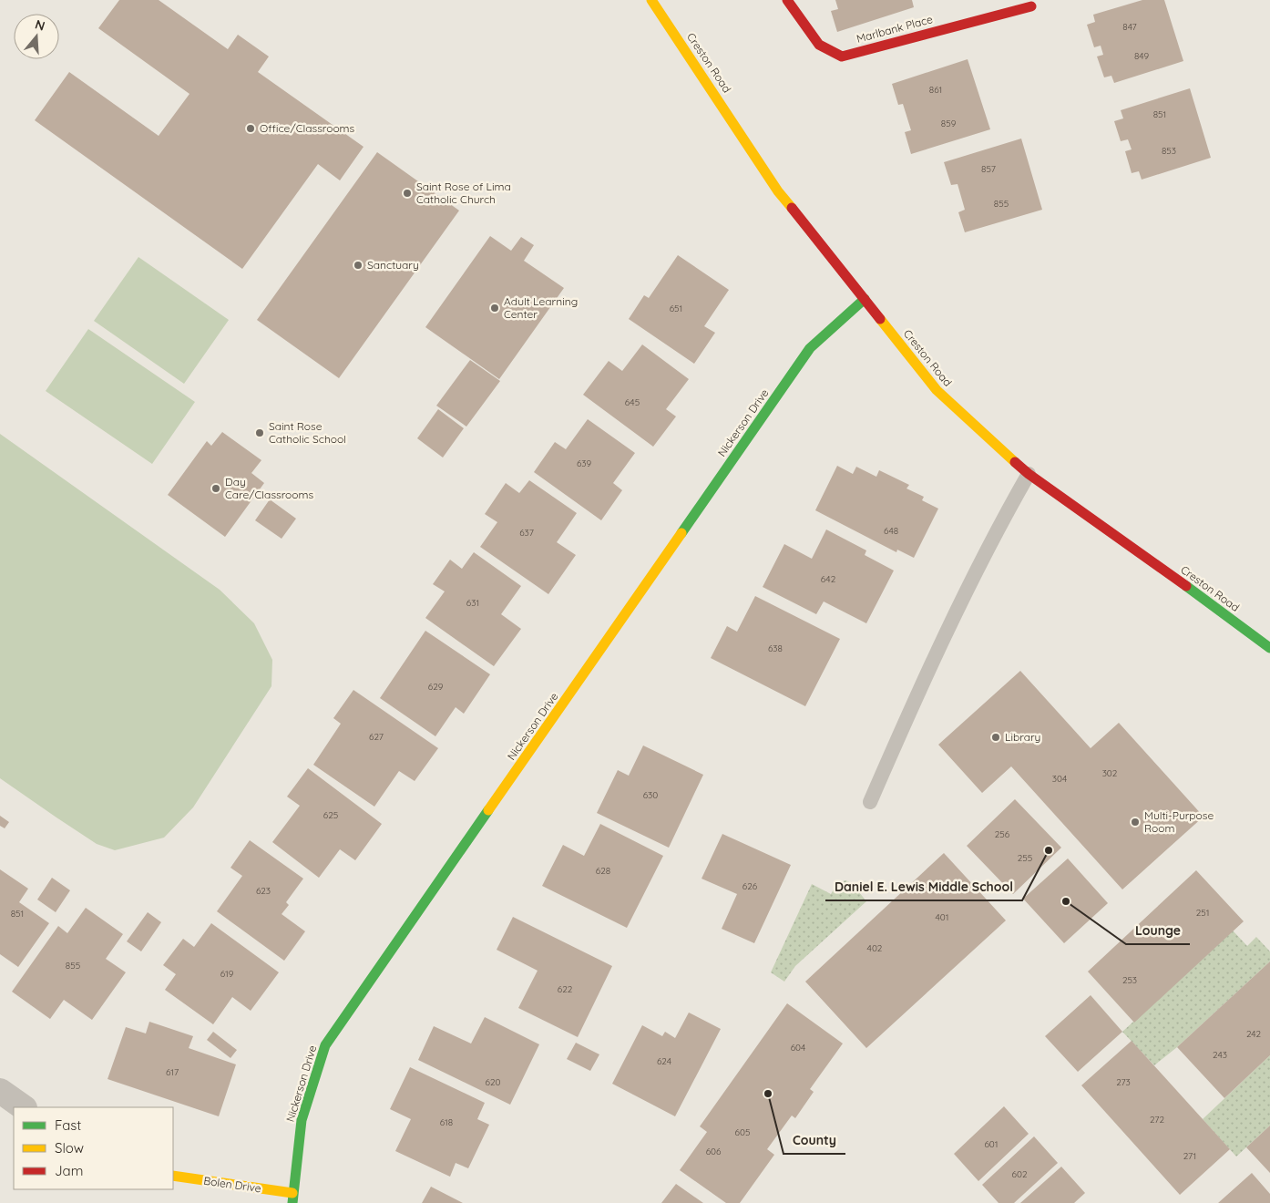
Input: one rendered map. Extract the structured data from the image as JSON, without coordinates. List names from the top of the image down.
{
  "streets": {
    "street": [
      "Marlbank Place",
      "Creston Road",
      "Nickerson Drive",
      "Bolen Drive"
    ]
  },
  "crossings": [
    ["Creston Road", "Nickerson Drive"],
    ["Nickerson Drive", "Bolen Drive"]
  ],
  "places": [
    "Office/Classrooms",
    "Saint Rose of Lima Catholic Church",
    "Sanctuary",
    "Adult Learning Center",
    "Saint Rose Catholic School",
    "Day Care/Classrooms",
    "Library",
    "Multi-Purpose Room",
    "Daniel E. Lewis Middle School",
    "Lounge",
    "County"
  ],
  "house_numbers": [
    "847",
    "849",
    "861",
    "851",
    "859",
    "853",
    "857",
    "855",
    "651",
    "645",
    "639",
    "648",
    "637",
    "642",
    "631",
    "638",
    "629",
    "627",
    "302",
    "304",
    "630",
    "625",
    "256",
    "255",
    "628",
    "626",
    "623",
    "251",
    "851",
    "401",
    "402",
    "855",
    "619",
    "253",
    "622",
    "242",
    "604",
    "243",
    "624",
    "617",
    "620",
    "273",
    "272",
    "618",
    "605",
    "601",
    "606",
    "271",
    "602"
  ],
  "legend": ["Fast", "Slow", "Jam"],
  "north": "top"
}
